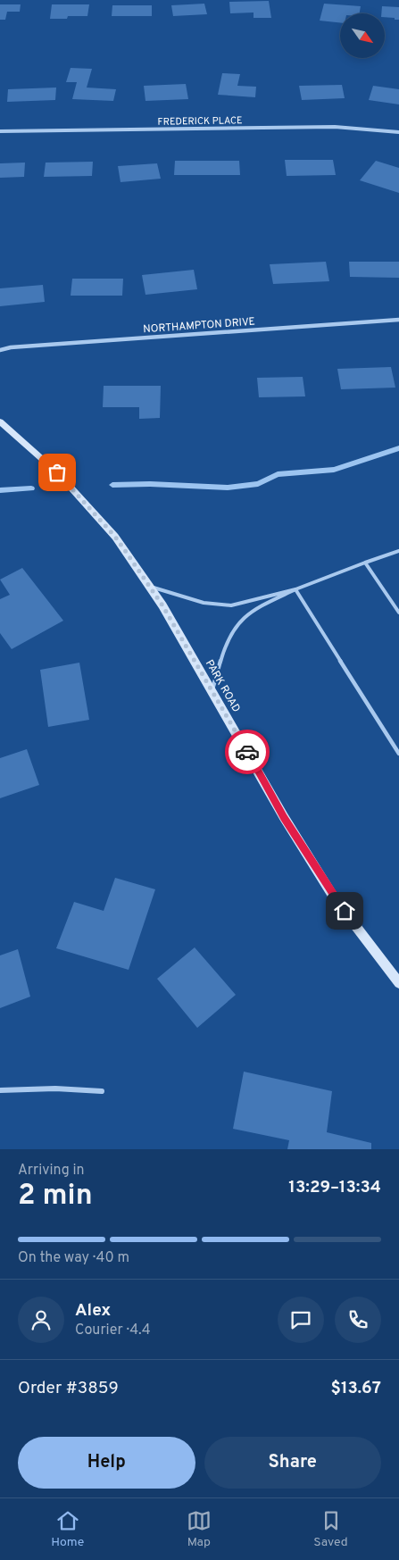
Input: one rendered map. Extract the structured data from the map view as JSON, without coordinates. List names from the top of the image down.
{
  "streets": {
    "main road": ["PARK ROAD"],
    "street": ["FREDERICK PLACE", "NORTHAMPTON DRIVE"]
  },
  "north": "bottom right",
  "page": {
    "heading": ["2 min", "Arriving in", "13:29–13:34"],
    "panel": [
      "Alex",
      "Courier · 4.4",
      "Order #3859",
      "$13.67"
    ],
    "bar": "On the way · 40 m",
    "buttons": ["Help", "Share"],
    "tabs": ["Home", "Map", "Saved"]
  }
}
